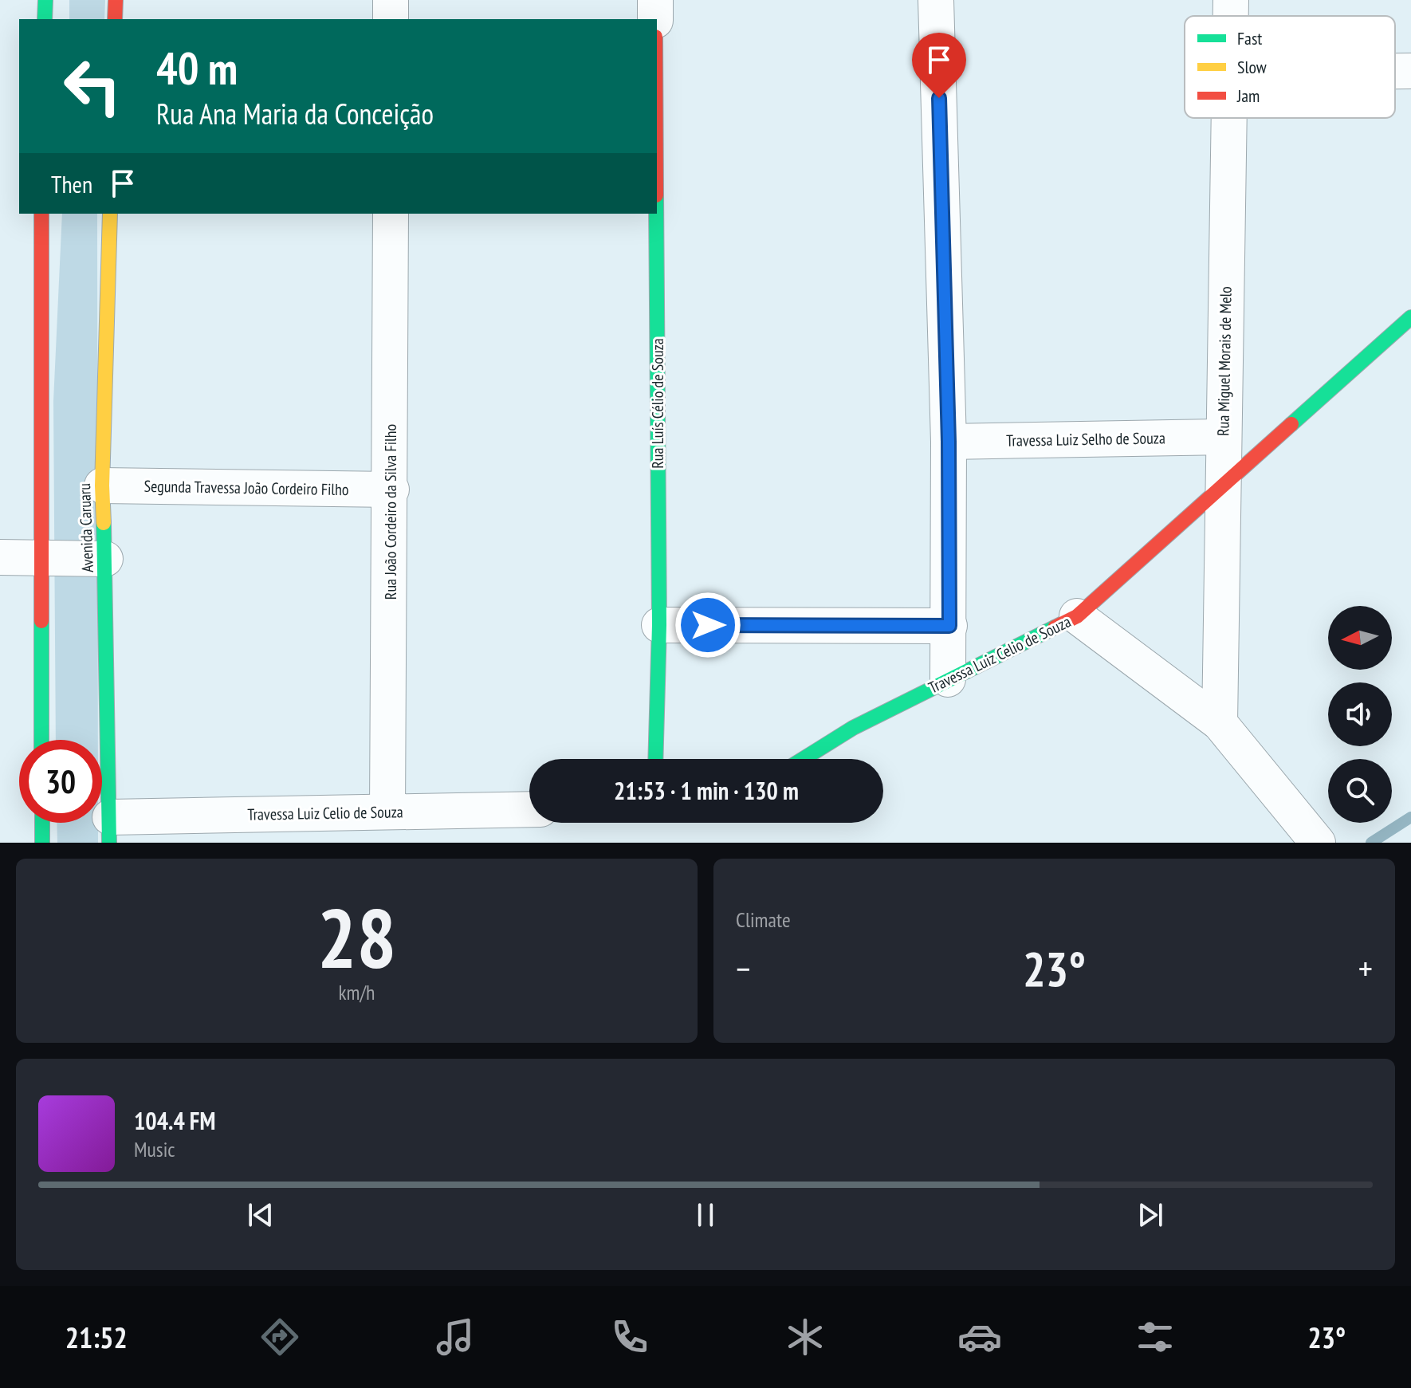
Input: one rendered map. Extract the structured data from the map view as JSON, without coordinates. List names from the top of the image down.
{
  "streets": {
    "street": [
      "Rua Miguel Morais de Melo",
      "Rua Luís Célio de Souza",
      "Travessa Luiz Selho de Souza",
      "Segunda Travessa João Cordeiro Filho",
      "Rua João Cordeiro da Silva Filho",
      "Avenida Caruaru",
      "Travessa Luiz Celio de Souza"
    ]
  },
  "crossings": [
    ["Rua Miguel Morais de Melo", "Travessa Luiz Selho de Souza"],
    ["Rua Miguel Morais de Melo", "Travessa Luiz Celio de Souza"],
    ["Segunda Travessa João Cordeiro Filho", "Rua João Cordeiro da Silva Filho"],
    ["Segunda Travessa João Cordeiro Filho", "Avenida Caruaru"],
    ["Rua João Cordeiro da Silva Filho", "Travessa Luiz Celio de Souza"],
    ["Avenida Caruaru", "Travessa Luiz Celio de Souza"]
  ],
  "legend": ["Fast", "Slow", "Jam"],
  "north": "left",
  "page": {
    "turn": ["40 m", "Rua Ana Maria da Conceição"],
    "then": "Then",
    "limit": "30",
    "trip": "21:53 · 1 min · 130 m",
    "tile": [
      ["28", "km/h"],
      "Climate"
    ],
    "heat": ["−", "23°", "+"],
    "song": ["104.4 FM", "Music"],
    "tabs": ["21:52", "23°"]
  }
}
